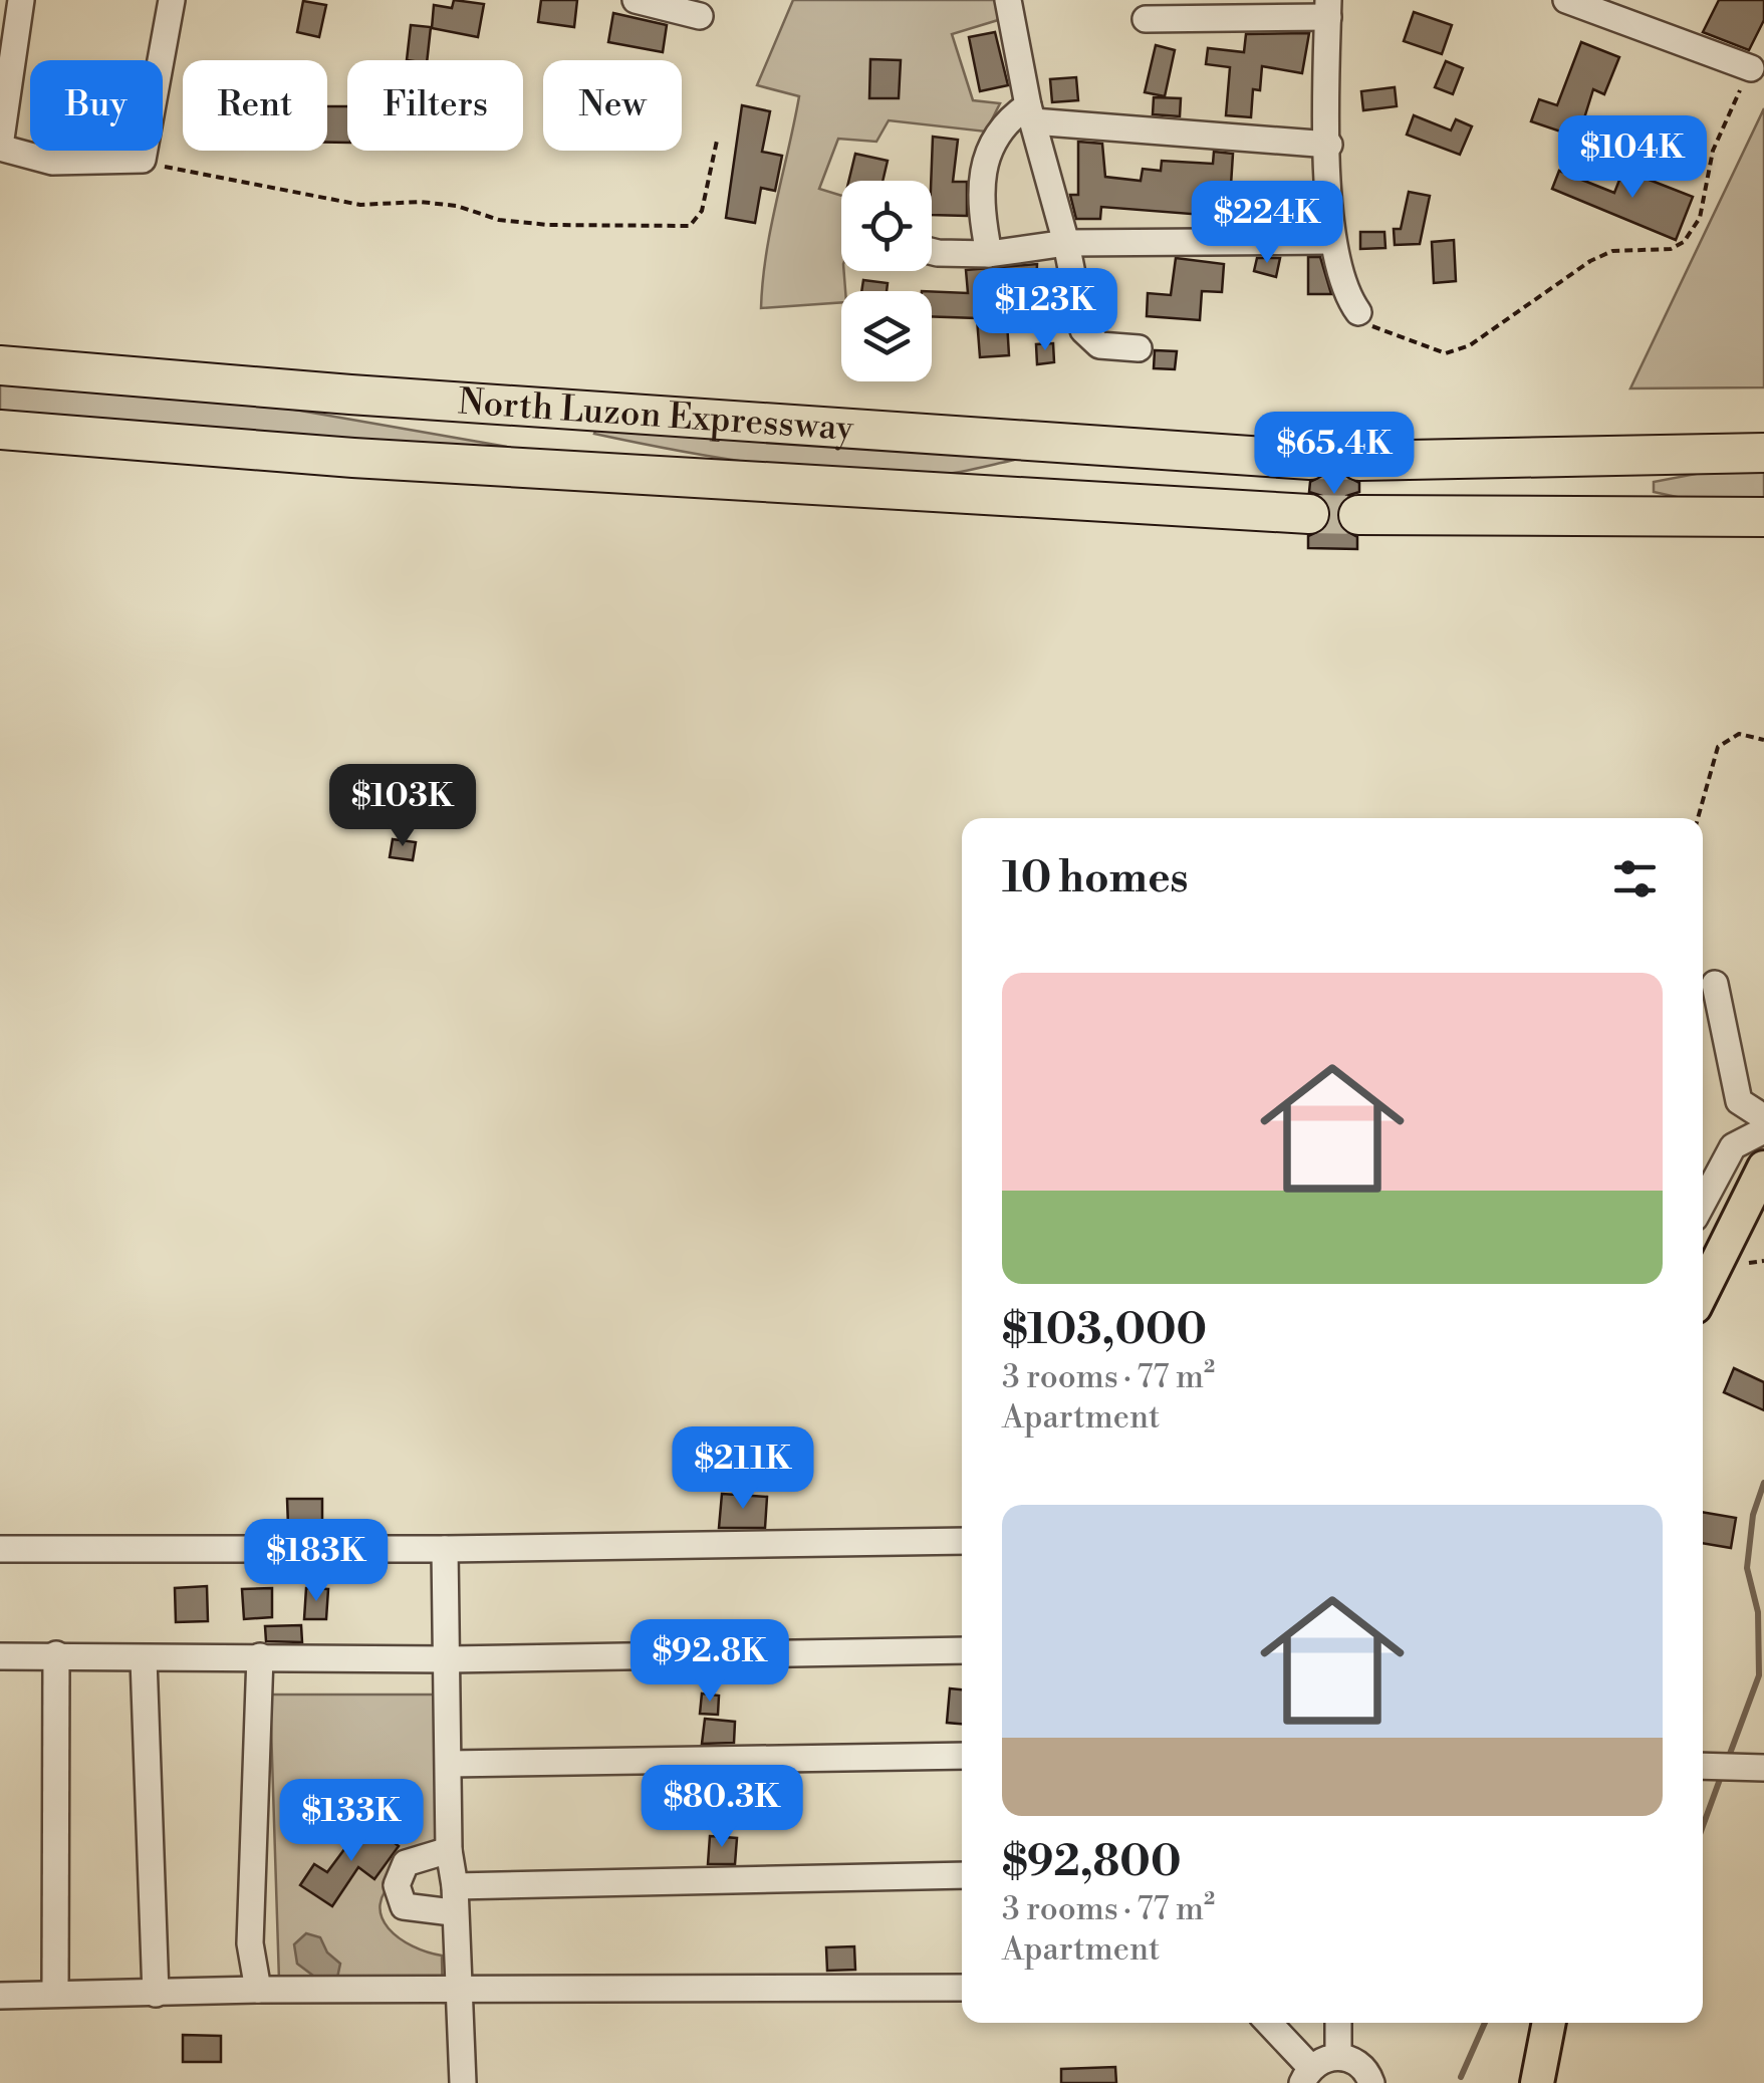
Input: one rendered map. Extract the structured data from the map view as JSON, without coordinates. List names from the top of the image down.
{
  "streets": {
    "highway": ["North Luzon Expressway"]
  },
  "page": {
    "chip": [
      "Buy",
      "Rent",
      "Filters",
      "New"
    ],
    "price": [
      "$104K",
      "$224K",
      "$123K",
      "$65.4K",
      "$103K",
      "$211K",
      "$183K",
      "$92.8K",
      "$80.3K",
      "$133K"
    ],
    "heading": "10 homes",
    "list": [
      {
        "name": "$103,000",
        "note": "3 rooms · 77 m² · Apartment"
      },
      {
        "name": "$92,800",
        "note": "3 rooms · 77 m² · Apartment"
      }
    ]
  }
}
